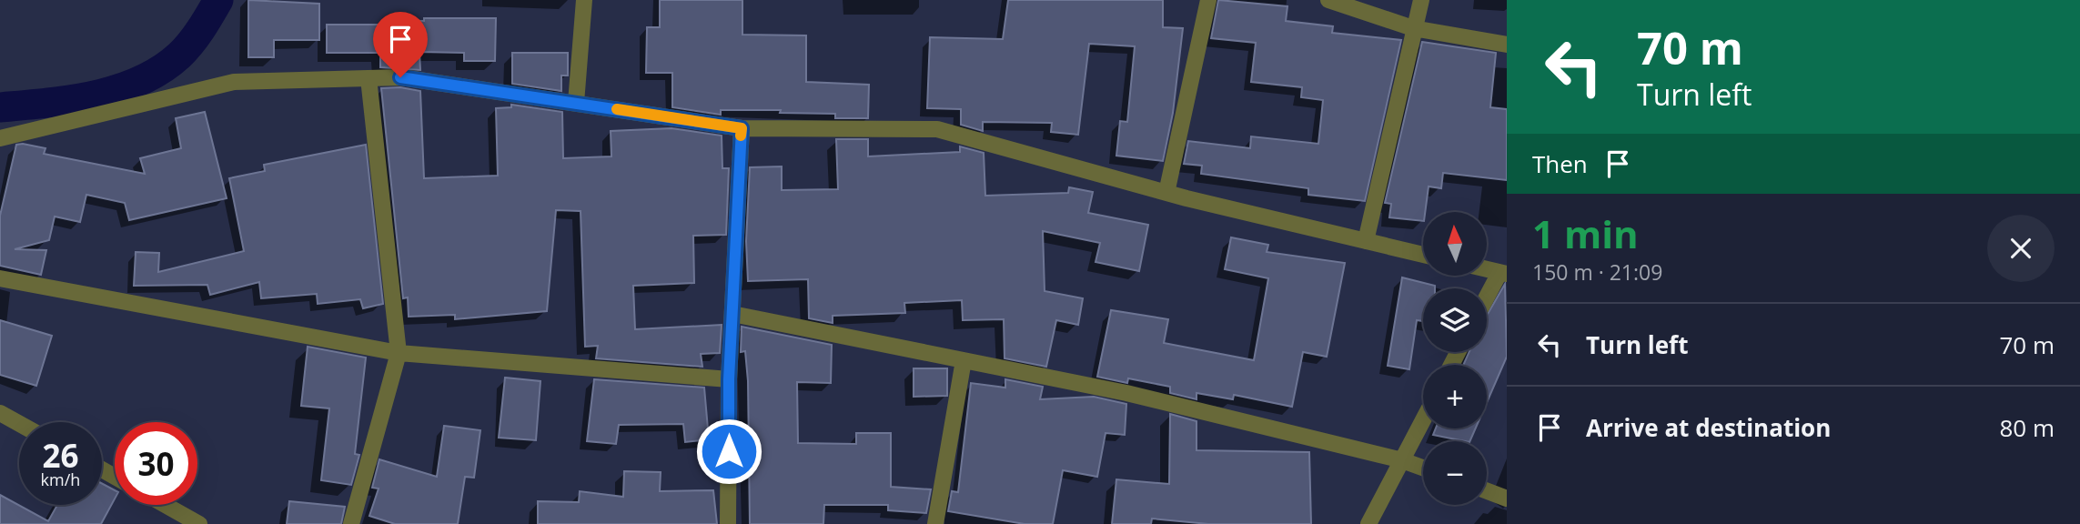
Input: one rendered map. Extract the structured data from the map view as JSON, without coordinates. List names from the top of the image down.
{
  "north": "top",
  "page": {
    "turn": ["70 m", "Turn left"],
    "then": "Then",
    "heading": ["1 min", "150 m · 21:09"],
    "map_buttons": ["+", "−"],
    "list": [
      {
        "name": "Turn left",
        "value": "70 m"
      },
      {
        "name": "Arrive at destination",
        "value": "80 m"
      }
    ],
    "speed": "26 km/h",
    "limit": "30"
  }
}
